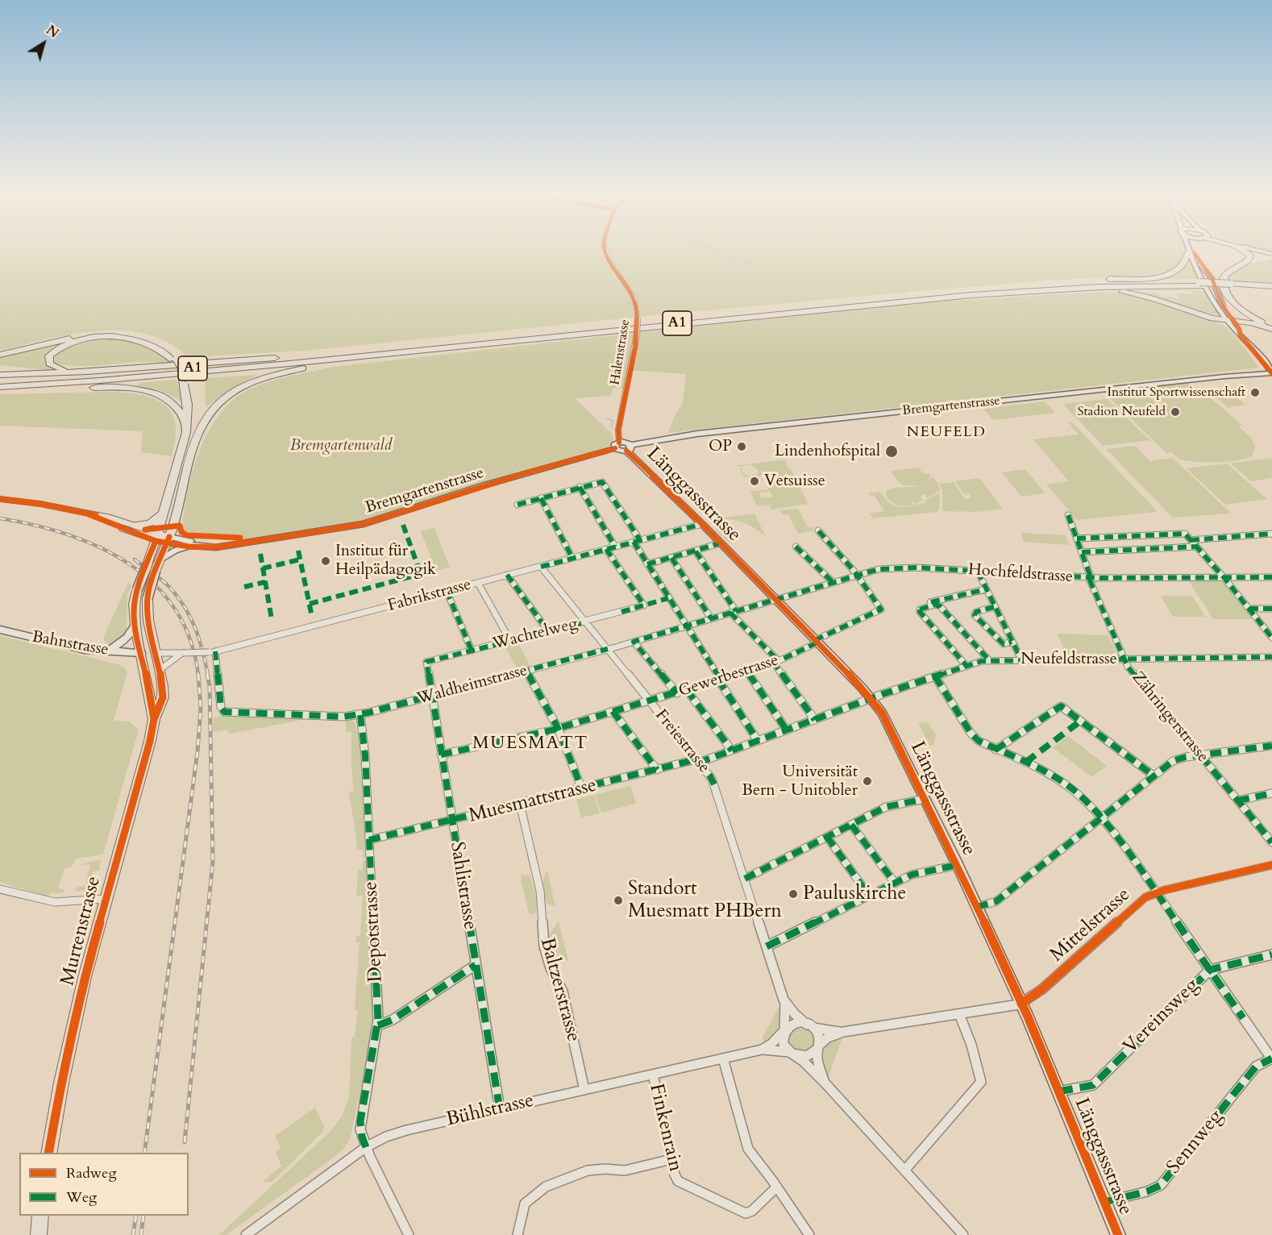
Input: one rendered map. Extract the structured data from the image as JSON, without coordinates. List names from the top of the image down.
{
  "streets": {
    "highway": ["A1"],
    "main road": [
      "Bremgartenstrasse",
      "Länggassstrasse",
      "Bahnstrasse",
      "Murtenstrasse"
    ],
    "street": [
      "Halenstrasse",
      "Hochfeldstrasse",
      "Fabrikstrasse",
      "Wachtelweg",
      "Neufeldstrasse",
      "Gewerbestrasse",
      "Waldheimstrasse",
      "Zähringerstrasse",
      "Freiestrasse",
      "Muesmattstrasse",
      "Sahlistrasse",
      "Mittelstrasse",
      "Depotstrasse",
      "Baltzerstrasse",
      "Vereinsweg",
      "Bühlstrasse",
      "Finkenrain",
      "Sennweg"
    ]
  },
  "crossings": [
    ["Halenstrasse", "Bremgartenstrasse"],
    ["Bremgartenstrasse", "Länggassstrasse"],
    ["Bremgartenstrasse", "Murtenstrasse"],
    ["Länggassstrasse", "Hochfeldstrasse"],
    ["Länggassstrasse", "Fabrikstrasse"],
    ["Länggassstrasse", "Neufeldstrasse"],
    ["Länggassstrasse", "Gewerbestrasse"],
    ["Länggassstrasse", "Waldheimstrasse"],
    ["Länggassstrasse", "Muesmattstrasse"],
    ["Länggassstrasse", "Mittelstrasse"],
    ["Länggassstrasse", "Vereinsweg"],
    ["Länggassstrasse", "Sennweg"],
    ["Hochfeldstrasse", "Gewerbestrasse"],
    ["Hochfeldstrasse", "Waldheimstrasse"],
    ["Hochfeldstrasse", "Zähringerstrasse"],
    ["Fabrikstrasse", "Wachtelweg"],
    ["Fabrikstrasse", "Waldheimstrasse"],
    ["Fabrikstrasse", "Freiestrasse"],
    ["Wachtelweg", "Freiestrasse"],
    ["Wachtelweg", "Sahlistrasse"],
    ["Bahnstrasse", "Murtenstrasse"],
    ["Neufeldstrasse", "Zähringerstrasse"],
    ["Neufeldstrasse", "Muesmattstrasse"],
    ["Gewerbestrasse", "Freiestrasse"],
    ["Gewerbestrasse", "Sahlistrasse"],
    ["Waldheimstrasse", "Freiestrasse"],
    ["Waldheimstrasse", "Sahlistrasse"],
    ["Waldheimstrasse", "Depotstrasse"],
    ["Freiestrasse", "Muesmattstrasse"],
    ["Freiestrasse", "Bühlstrasse"],
    ["Muesmattstrasse", "Sahlistrasse"],
    ["Muesmattstrasse", "Depotstrasse"],
    ["Muesmattstrasse", "Baltzerstrasse"],
    ["Sahlistrasse", "Bühlstrasse"],
    ["Depotstrasse", "Bühlstrasse"],
    ["Baltzerstrasse", "Bühlstrasse"],
    ["Bühlstrasse", "Finkenrain"]
  ],
  "districts": ["NEUFELD", "MUESMATT"],
  "parks": ["Bremgartenwald"],
  "places": [
    "Institut Sportwissenschaft",
    "Stadion Neufeld",
    "OP",
    "Lindenhofspital",
    "Vetsuisse",
    "Institut für Heilpädagogik",
    "Universität Bern - Unitobler",
    "Pauluskirche",
    "Standort Muesmatt PHBern"
  ],
  "legend": ["Radweg", "Weg"],
  "north": "top right"
}
